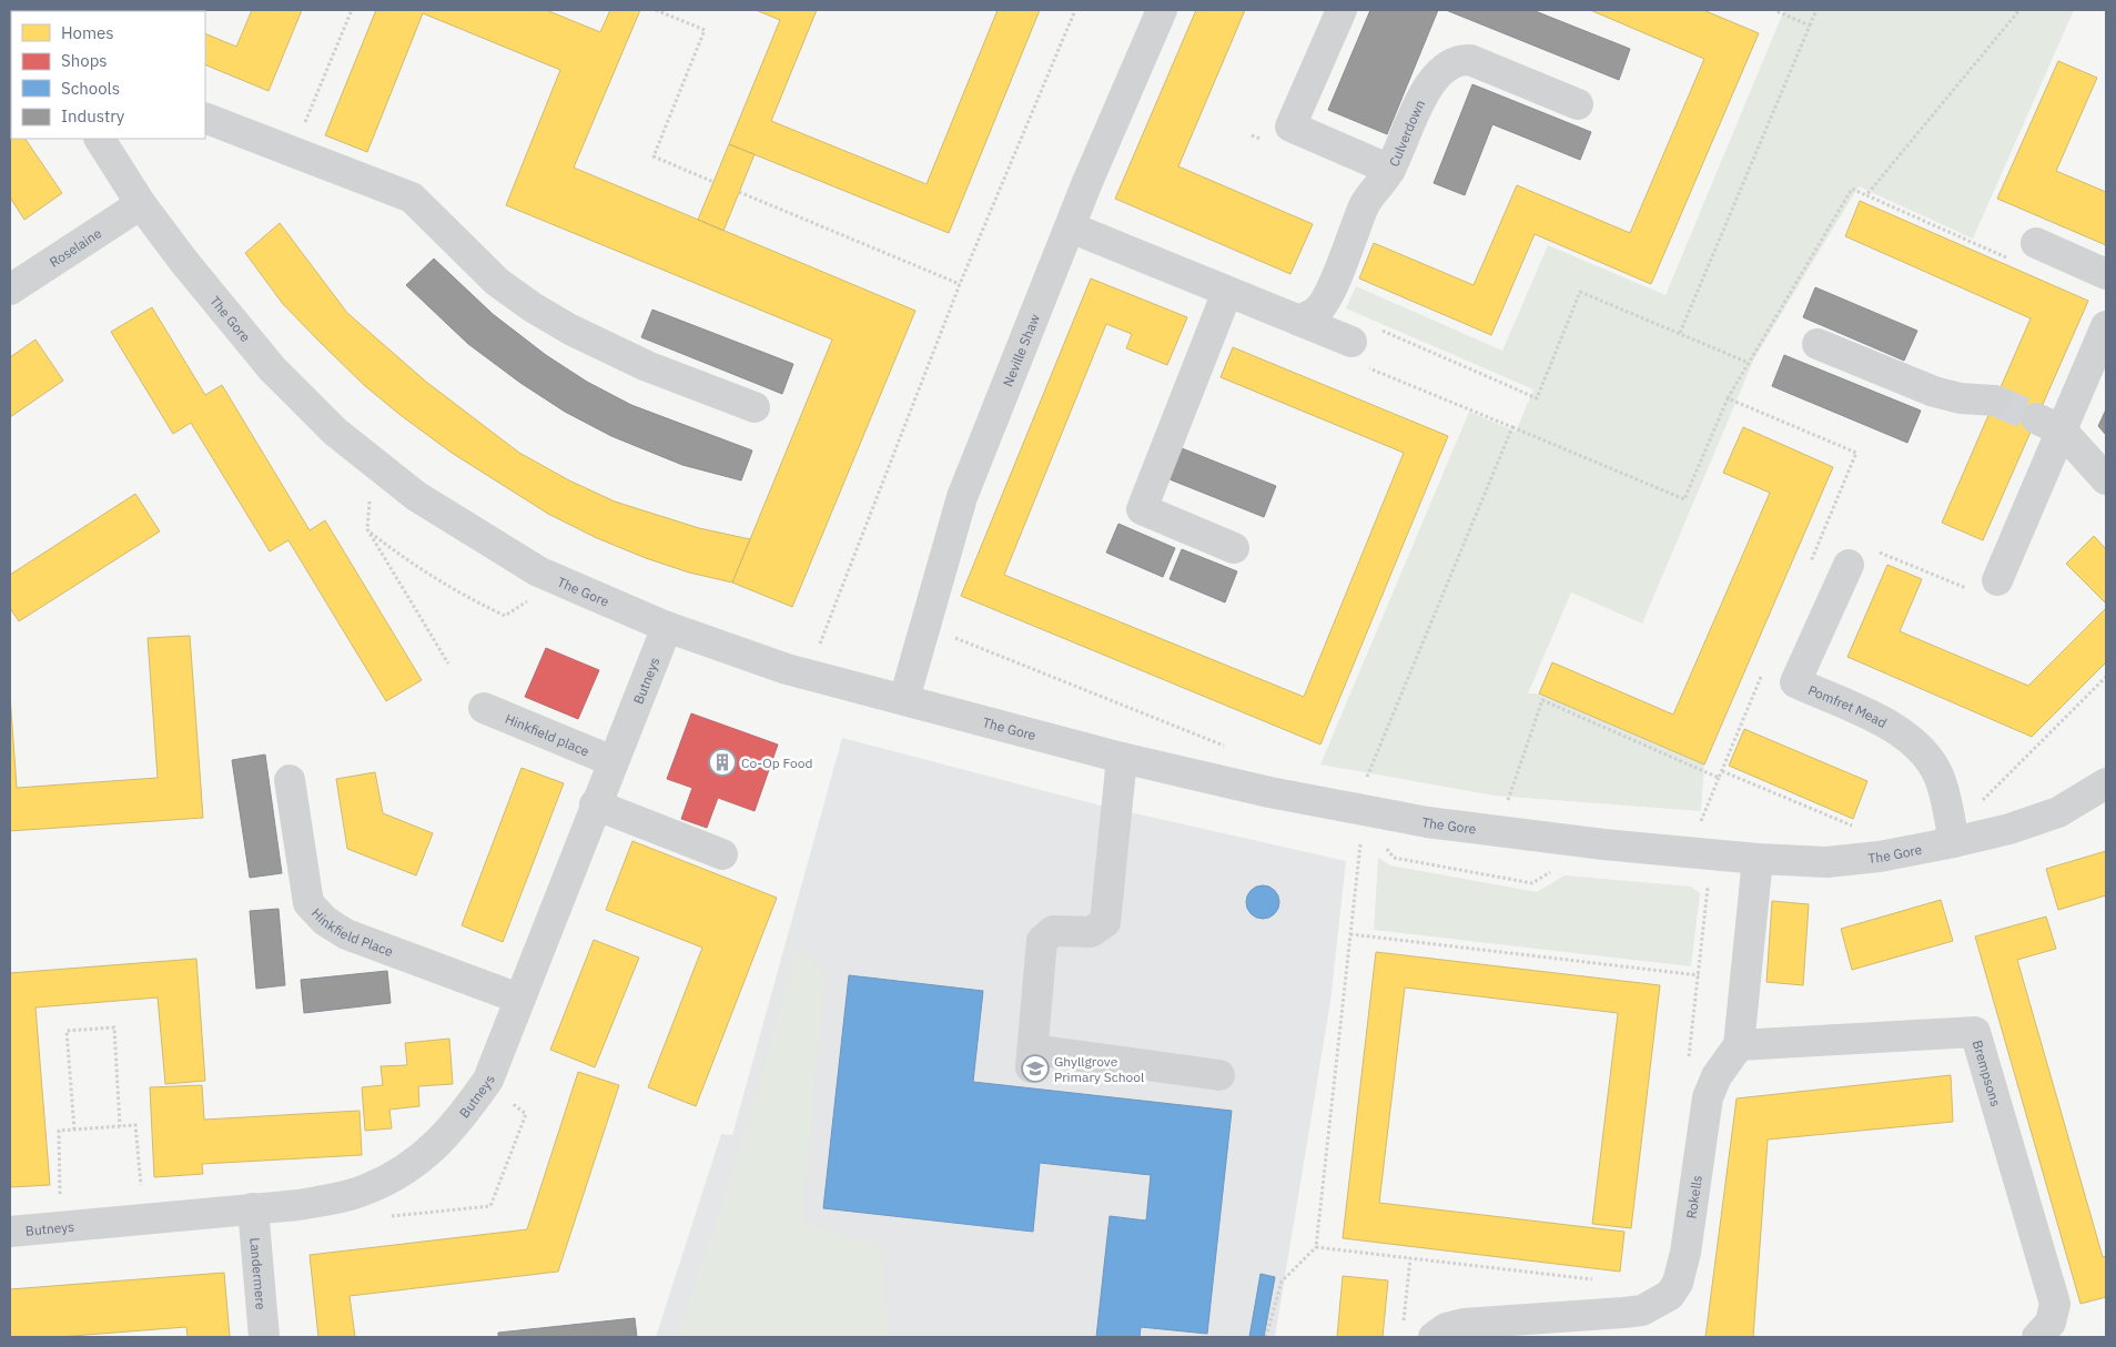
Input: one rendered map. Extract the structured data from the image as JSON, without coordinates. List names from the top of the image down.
{
  "streets": {
    "street": [
      "Culverdown",
      "Roselaine",
      "The Gore",
      "Neville Shaw",
      "Butneys",
      "Pomfret Mead",
      "Hinkfield place",
      "Hinkfield Place",
      "Brempsons",
      "Rokells",
      "Landermere"
    ]
  },
  "crossings": [
    ["Roselaine", "The Gore"],
    ["The Gore", "Neville Shaw"],
    ["The Gore", "Butneys"],
    ["The Gore", "Pomfret Mead"],
    ["The Gore", "Rokells"],
    ["Butneys", "Hinkfield place"],
    ["Butneys", "Hinkfield Place"],
    ["Butneys", "Landermere"],
    ["Brempsons", "Rokells"]
  ],
  "places": {
    "building": ["Co-Op Food"],
    "school or university": ["Ghyllgrove Primary School"]
  },
  "legend": [
    "Homes",
    "Shops",
    "Schools",
    "Industry"
  ]
}
